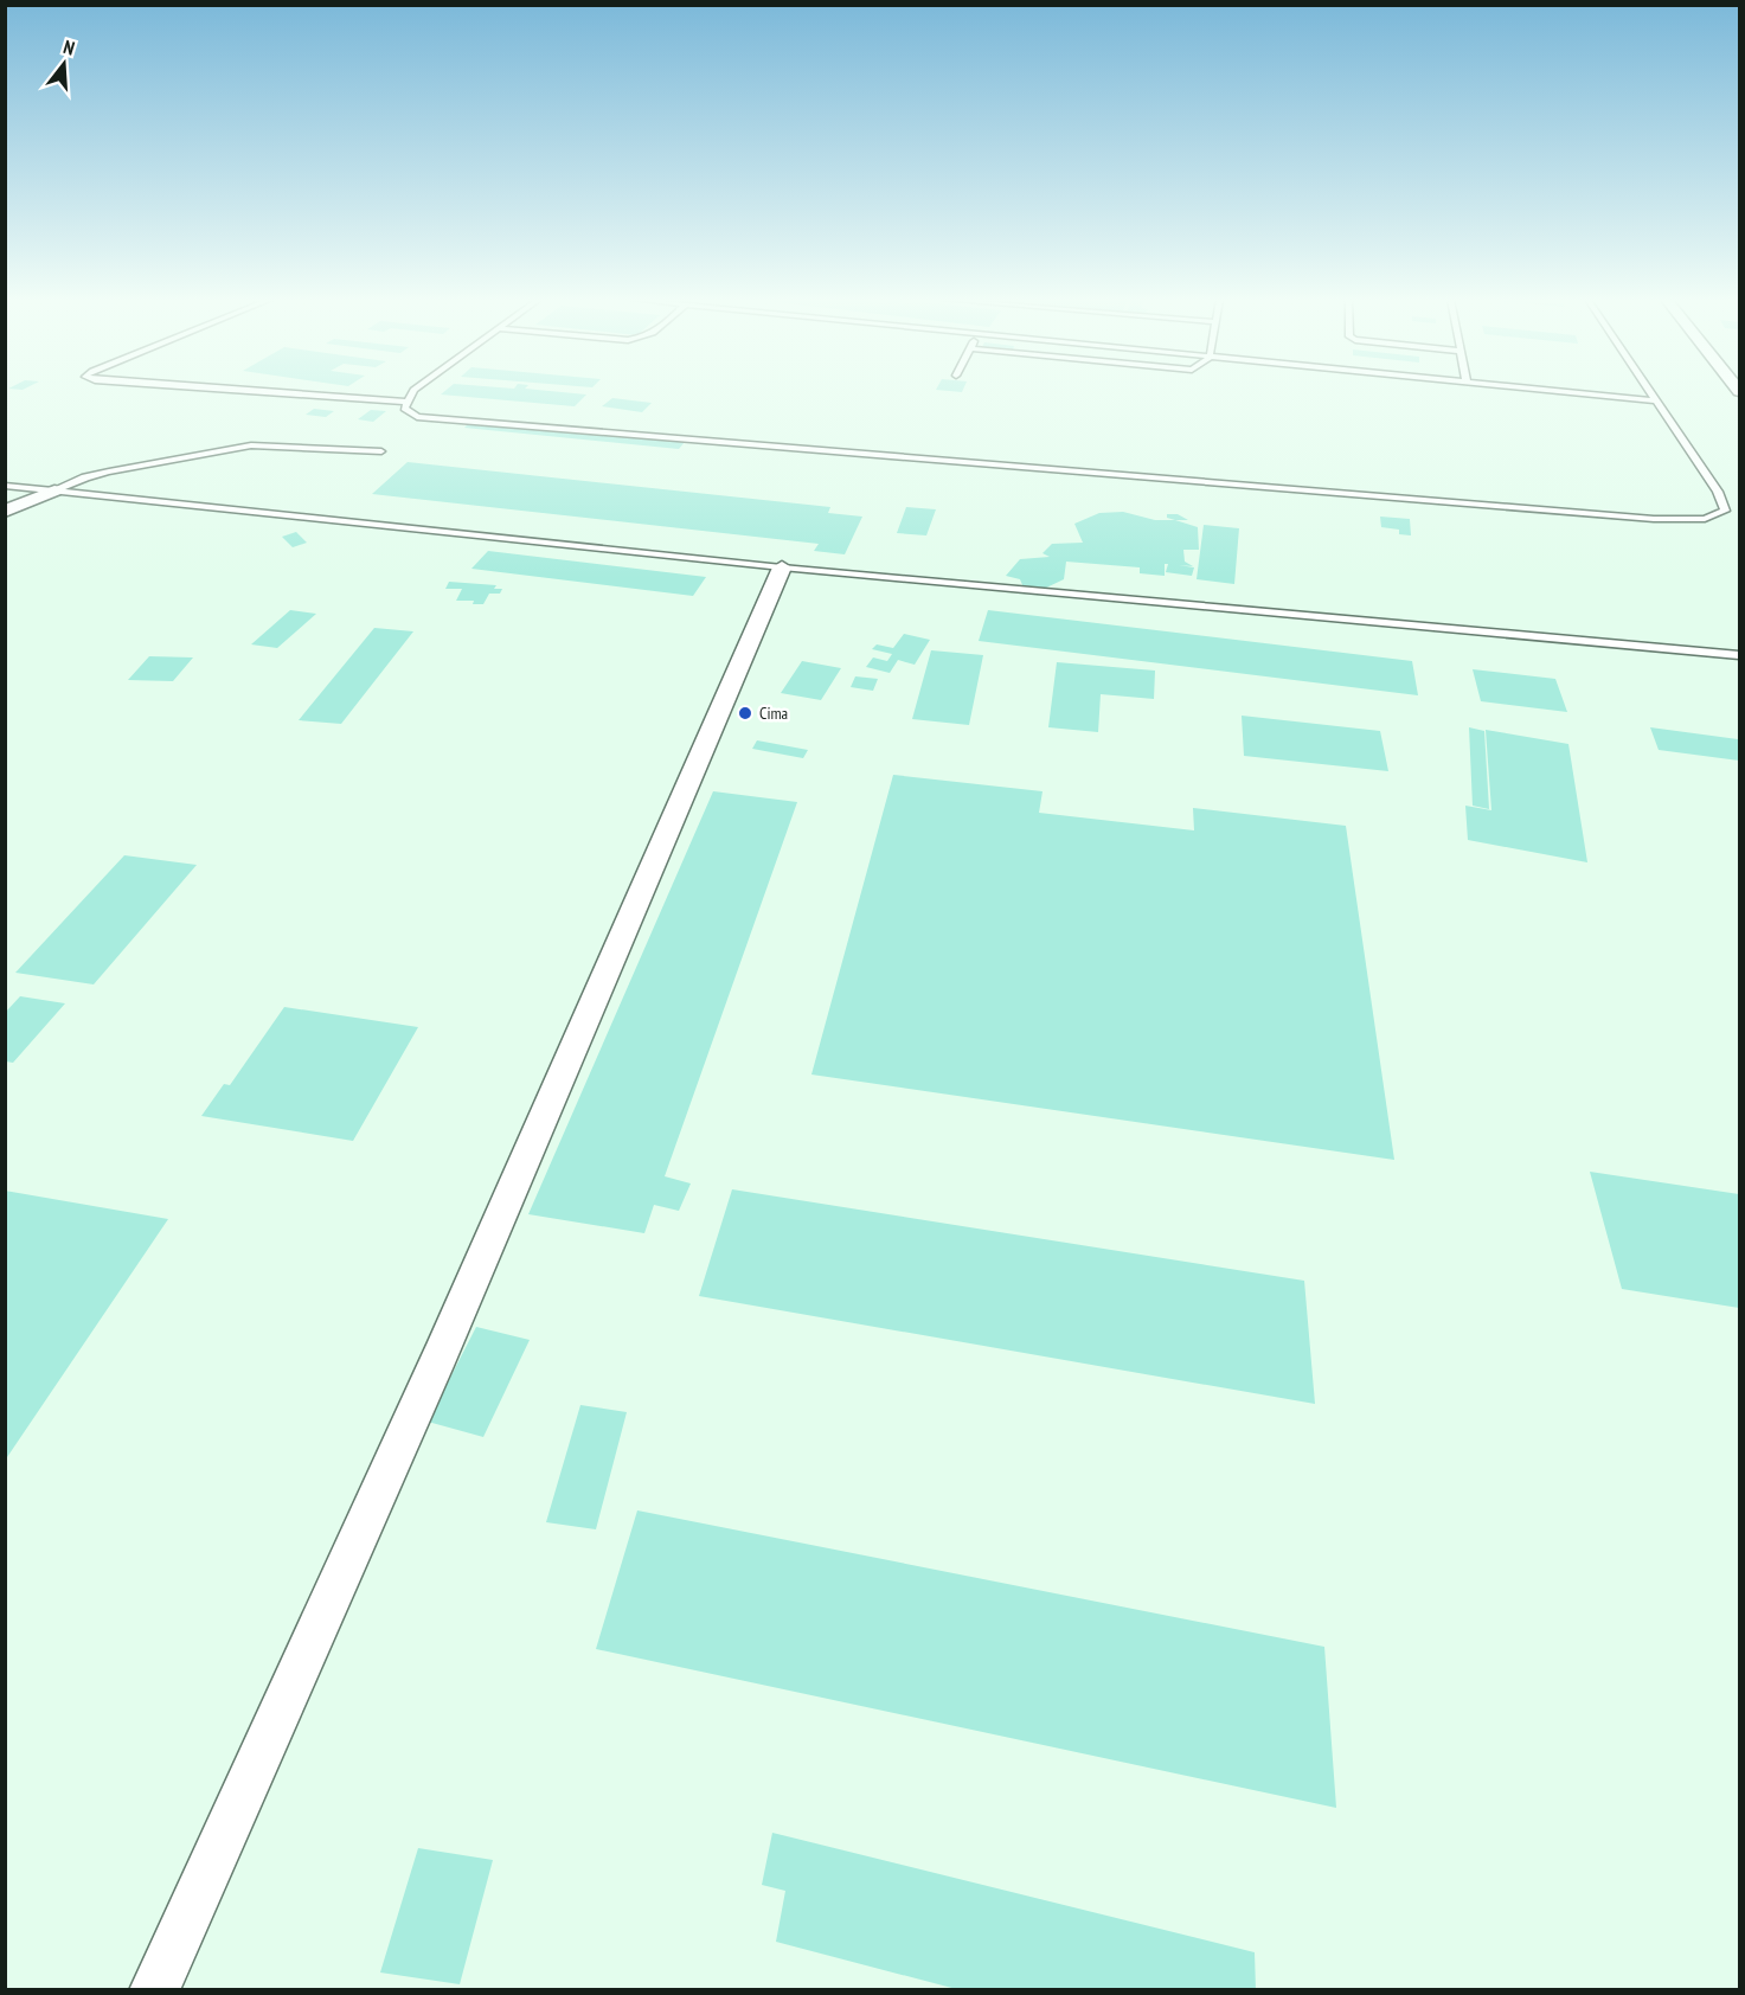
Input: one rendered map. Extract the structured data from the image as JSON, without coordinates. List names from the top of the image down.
{
  "places": ["Cima"],
  "north": "top"
}
